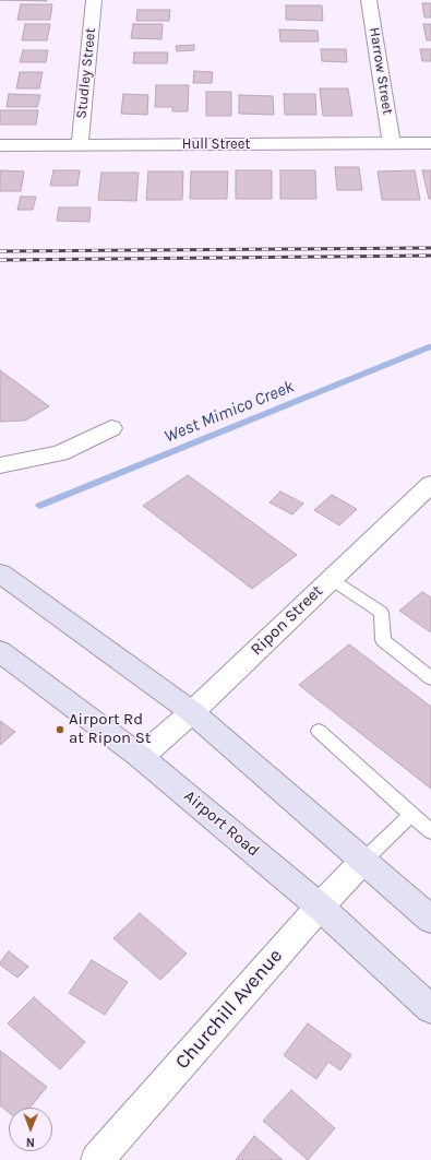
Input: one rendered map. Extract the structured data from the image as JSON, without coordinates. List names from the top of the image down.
{
  "streets": {
    "main road": ["Airport Road"],
    "street": [
      "Harrow Street",
      "Studley Street",
      "Hull Street",
      "Ripon Street",
      "Churchill Avenue"
    ]
  },
  "crossings": [
    ["Harrow Street", "Hull Street"],
    ["Studley Street", "Hull Street"],
    ["Ripon Street", "Airport Road"],
    ["Airport Road", "Churchill Avenue"]
  ],
  "water": ["West Mimico Creek"],
  "places": ["Airport Rd at Ripon St"],
  "north": "bottom"
}
